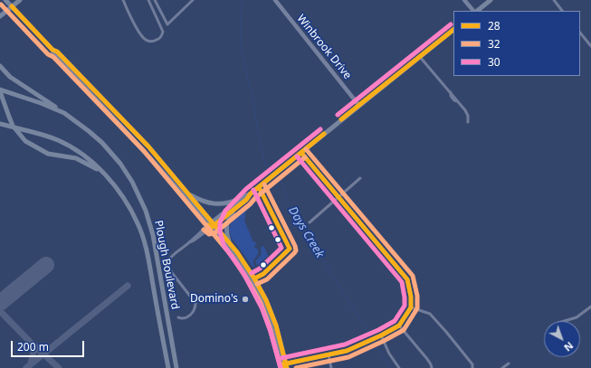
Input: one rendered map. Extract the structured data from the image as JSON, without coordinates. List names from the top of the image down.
{
  "streets": {
    "main road": ["Plough Boulevard"],
    "street": ["Winbrook Drive"]
  },
  "water": ["Days Creek"],
  "places": ["Domino's"],
  "lines": ["transit line 32", "transit line 28", "transit line 30"],
  "legend": ["28", "32", "30"],
  "scale_bar": "200 m",
  "north": "bottom right"
}
